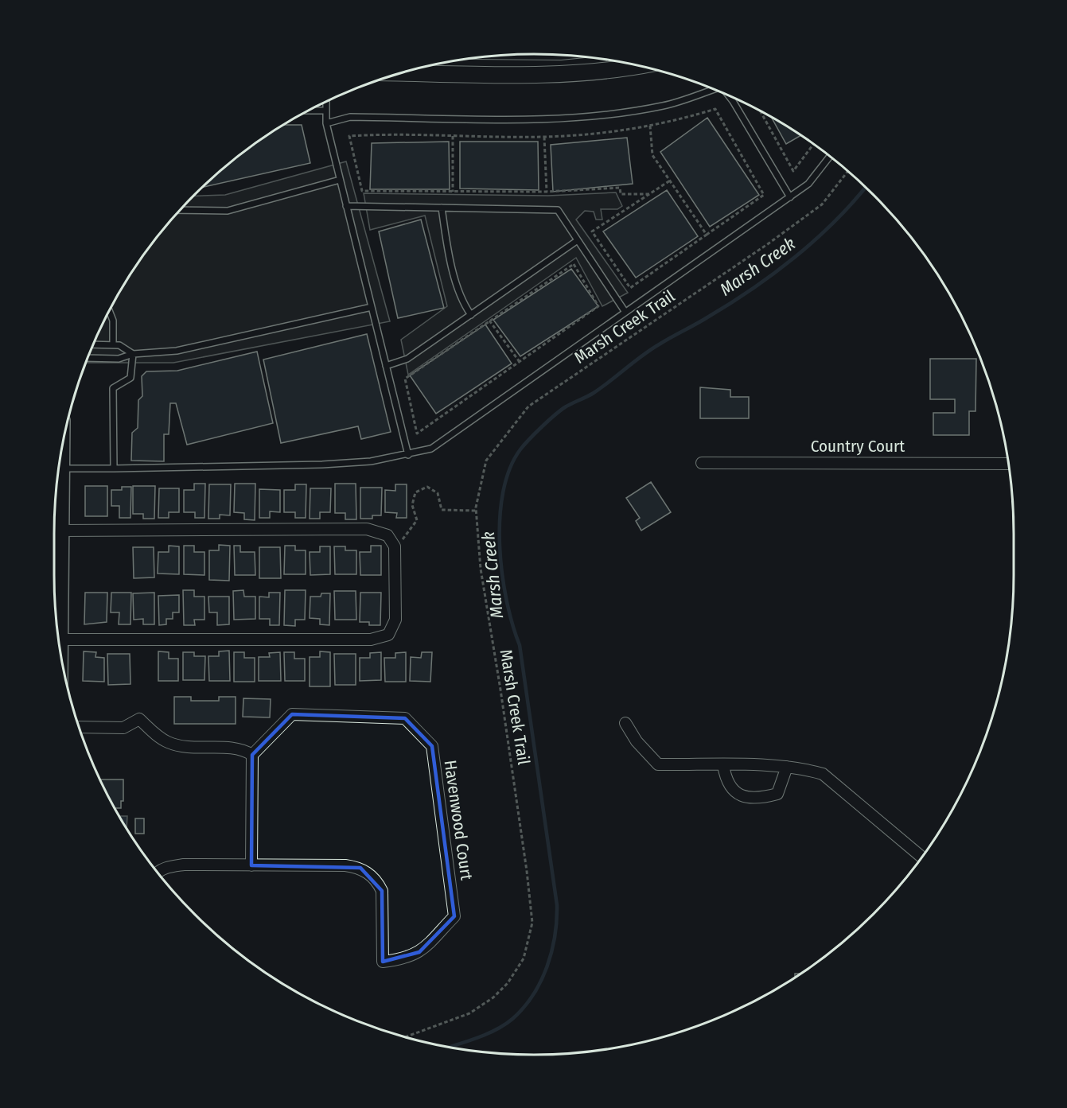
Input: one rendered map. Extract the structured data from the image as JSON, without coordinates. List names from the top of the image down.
{
  "streets": {
    "street": ["Country Court", "Havenwood Court"],
    "path": ["Marsh Creek Trail"]
  },
  "water": ["Marsh Creek"]
}
